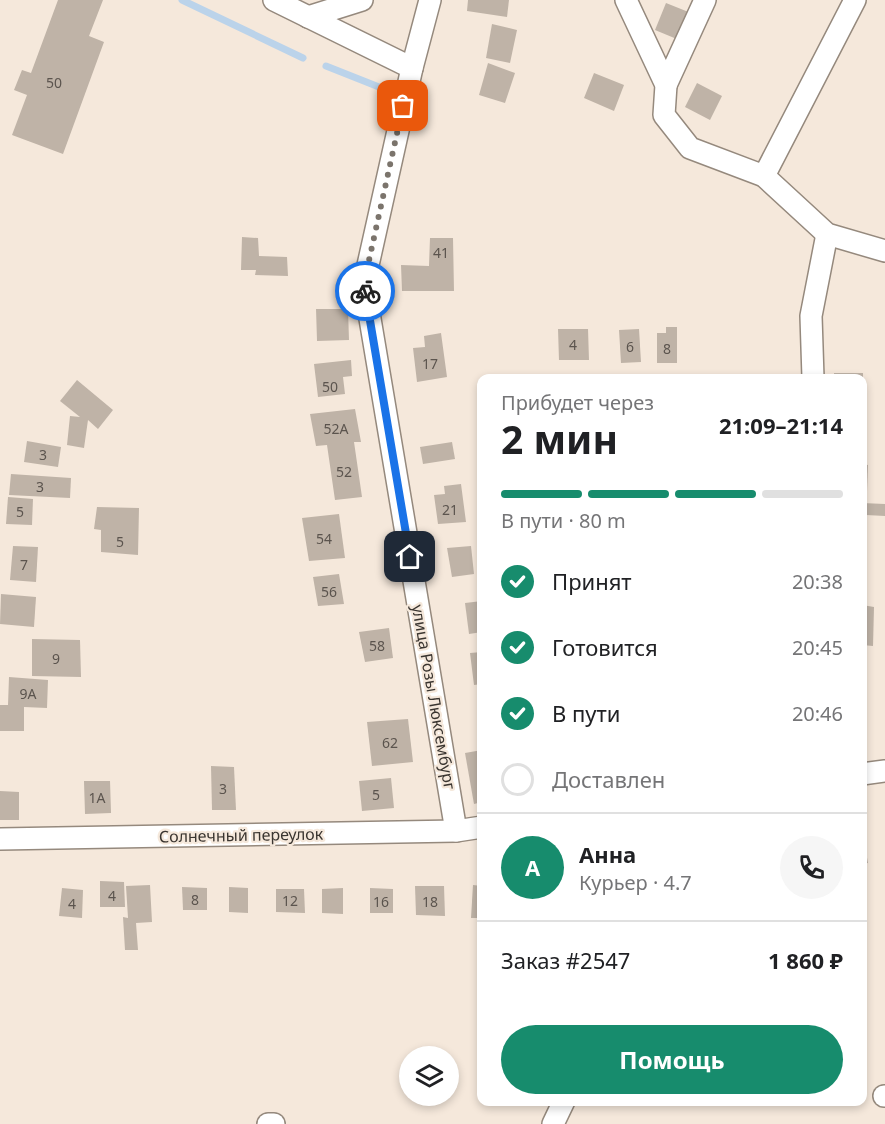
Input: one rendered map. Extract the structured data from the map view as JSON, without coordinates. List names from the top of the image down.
{
  "streets": {
    "street": ["улица Розы Люксембург", "Солнечный переулок"]
  },
  "crossings": [
    ["улица Розы Люксембург", "Солнечный переулок"]
  ],
  "house_numbers": [
    "50",
    "41",
    "4",
    "6",
    "8",
    "17",
    "50",
    "52А",
    "3",
    "52",
    "3",
    "21",
    "5",
    "54",
    "5",
    "7",
    "56",
    "58",
    "9",
    "9А",
    "62",
    "3",
    "5",
    "1А",
    "4",
    "8",
    "12",
    "16",
    "18",
    "4"
  ],
  "page": {
    "heading": ["2 мин", "Прибудет через", "21:09–21:14"],
    "panel": [
      "Анна",
      "Курьер · 4.7",
      "Заказ #2547",
      "1 860 ₽"
    ],
    "bar": "В пути · 80 m",
    "list": [
      ["Принят", "20:38"],
      ["Готовится", "20:45"],
      ["В пути", "20:46"],
      "Доставлен"
    ],
    "round": "А",
    "buttons": "Помощь"
  }
}
